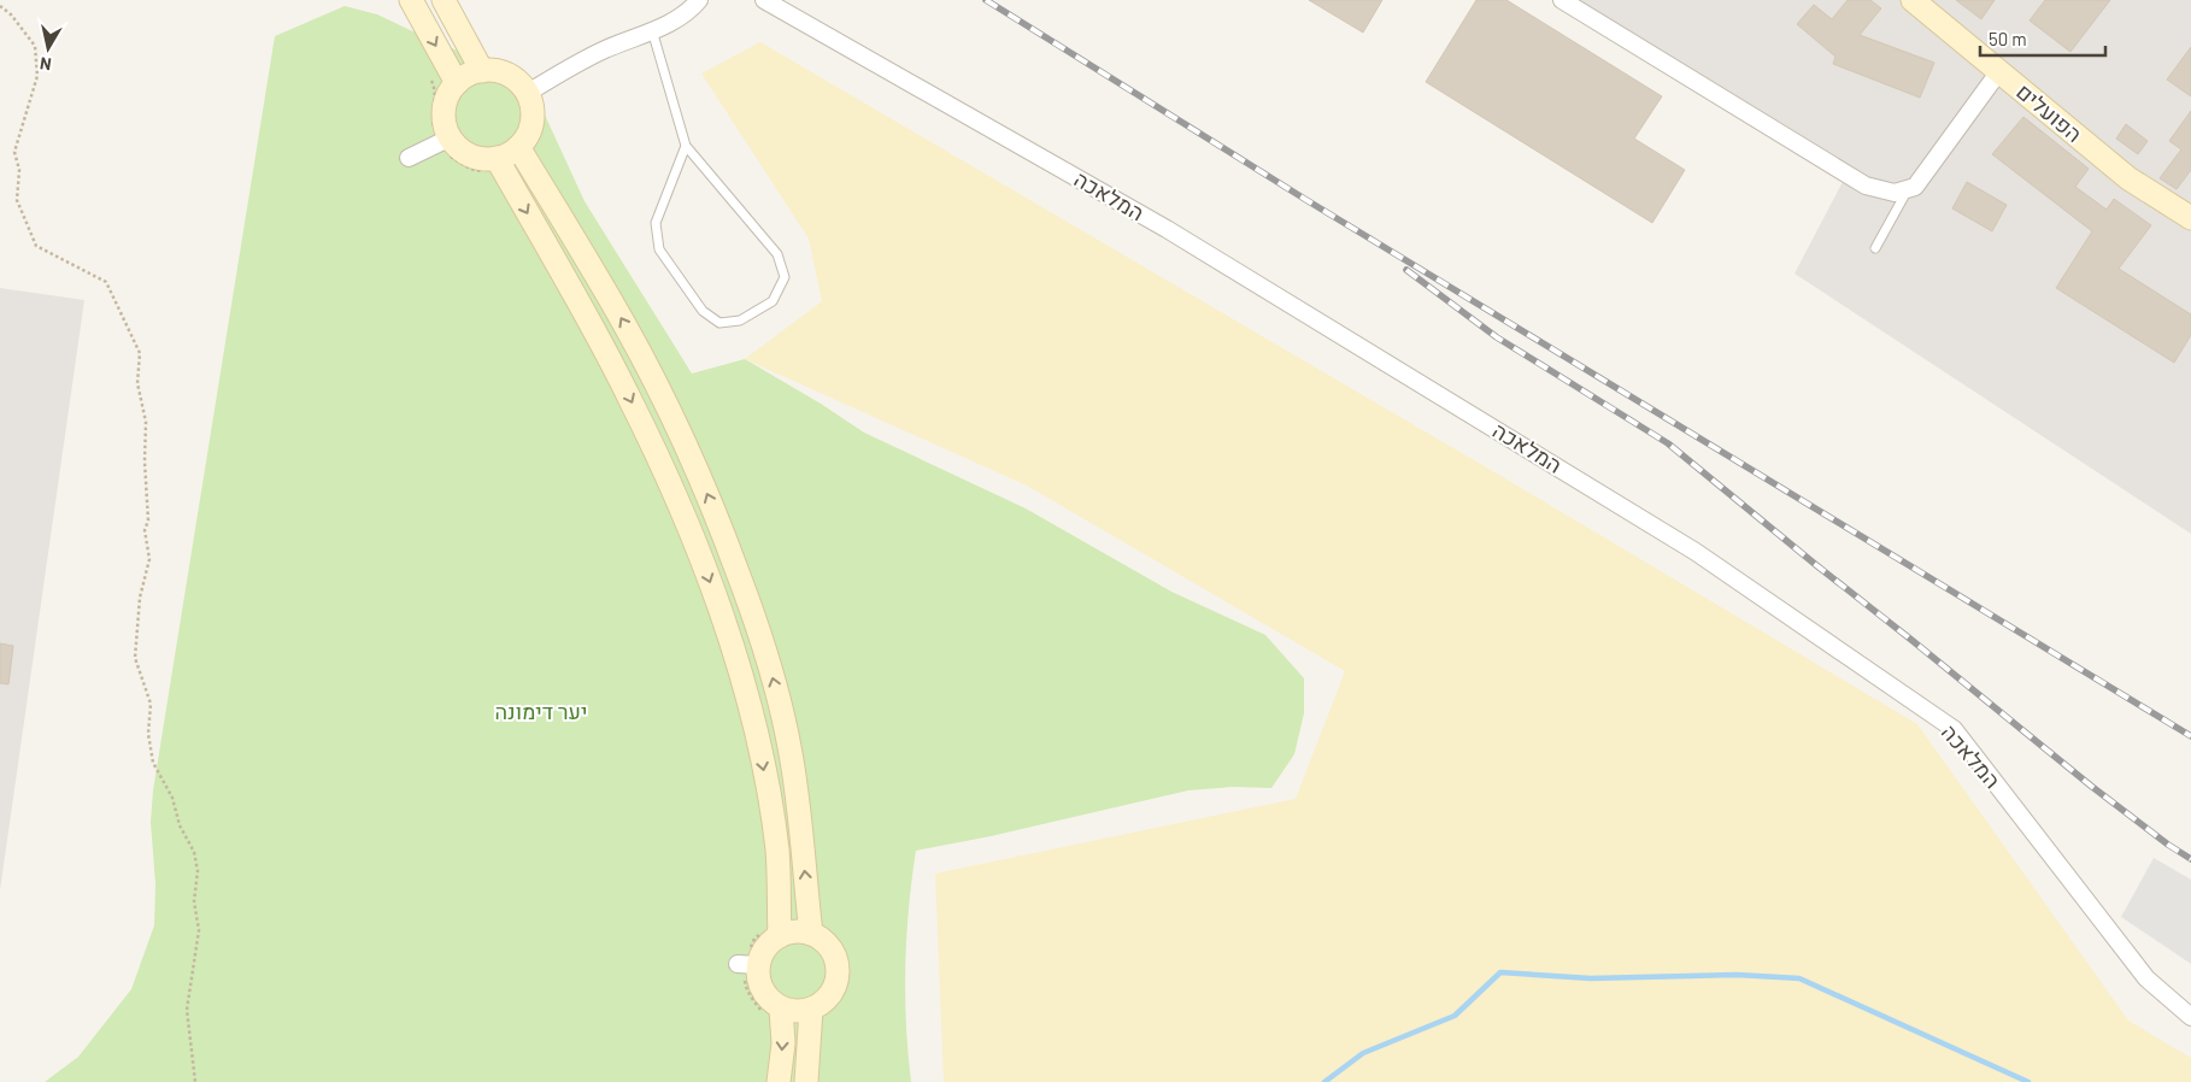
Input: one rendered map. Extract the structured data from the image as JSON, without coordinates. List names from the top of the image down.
{
  "streets": {
    "main road": ["הפועלים"],
    "street": ["המלאכה"]
  },
  "parks": ["יער דימונה"],
  "scale_bar": "50 m",
  "north": "bottom"
}
